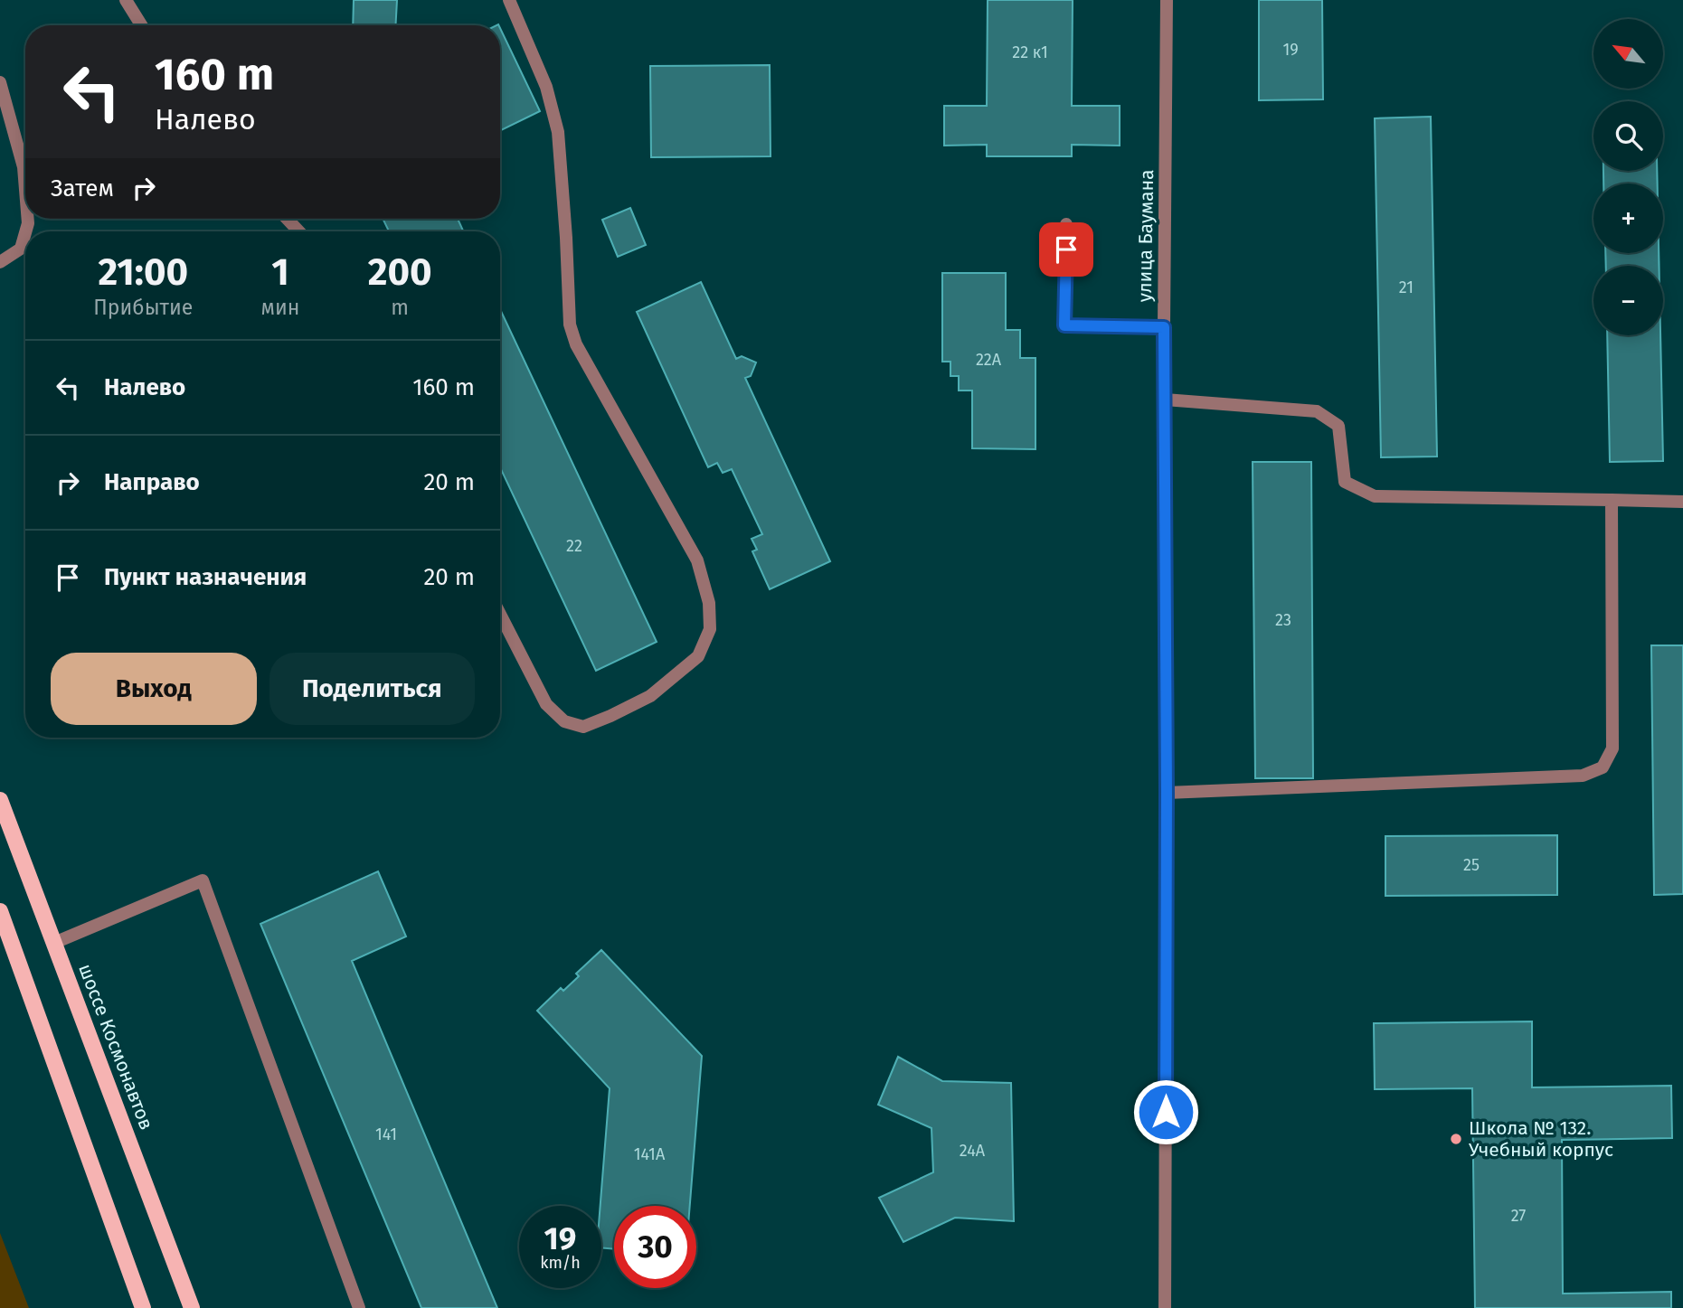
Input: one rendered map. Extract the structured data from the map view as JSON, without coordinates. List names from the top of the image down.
{
  "streets": {
    "main road": ["шоссе Космонавтов"],
    "street": ["улица Баумана"]
  },
  "places": ["Школа № 132. Учебный корпус"],
  "house_numbers": [
    "19",
    "22 к1",
    "21",
    "22А",
    "22",
    "23",
    "25",
    "141",
    "24А",
    "141А",
    "27"
  ],
  "north": "top left",
  "page": {
    "map_buttons": ["+", "−"],
    "turn": ["160 m", "Налево"],
    "then": "Затем",
    "eta": [
      "21:00",
      "Прибытие",
      "1",
      "мин",
      "200",
      "m"
    ],
    "list": [
      {
        "name": "Налево",
        "value": "160 m"
      },
      {
        "name": "Направо",
        "value": "20 m"
      },
      {
        "name": "Пункт назначения",
        "value": "20 m"
      }
    ],
    "buttons": ["Выход", "Поделиться"],
    "speed": "19 km/h",
    "limit": "30"
  }
}
